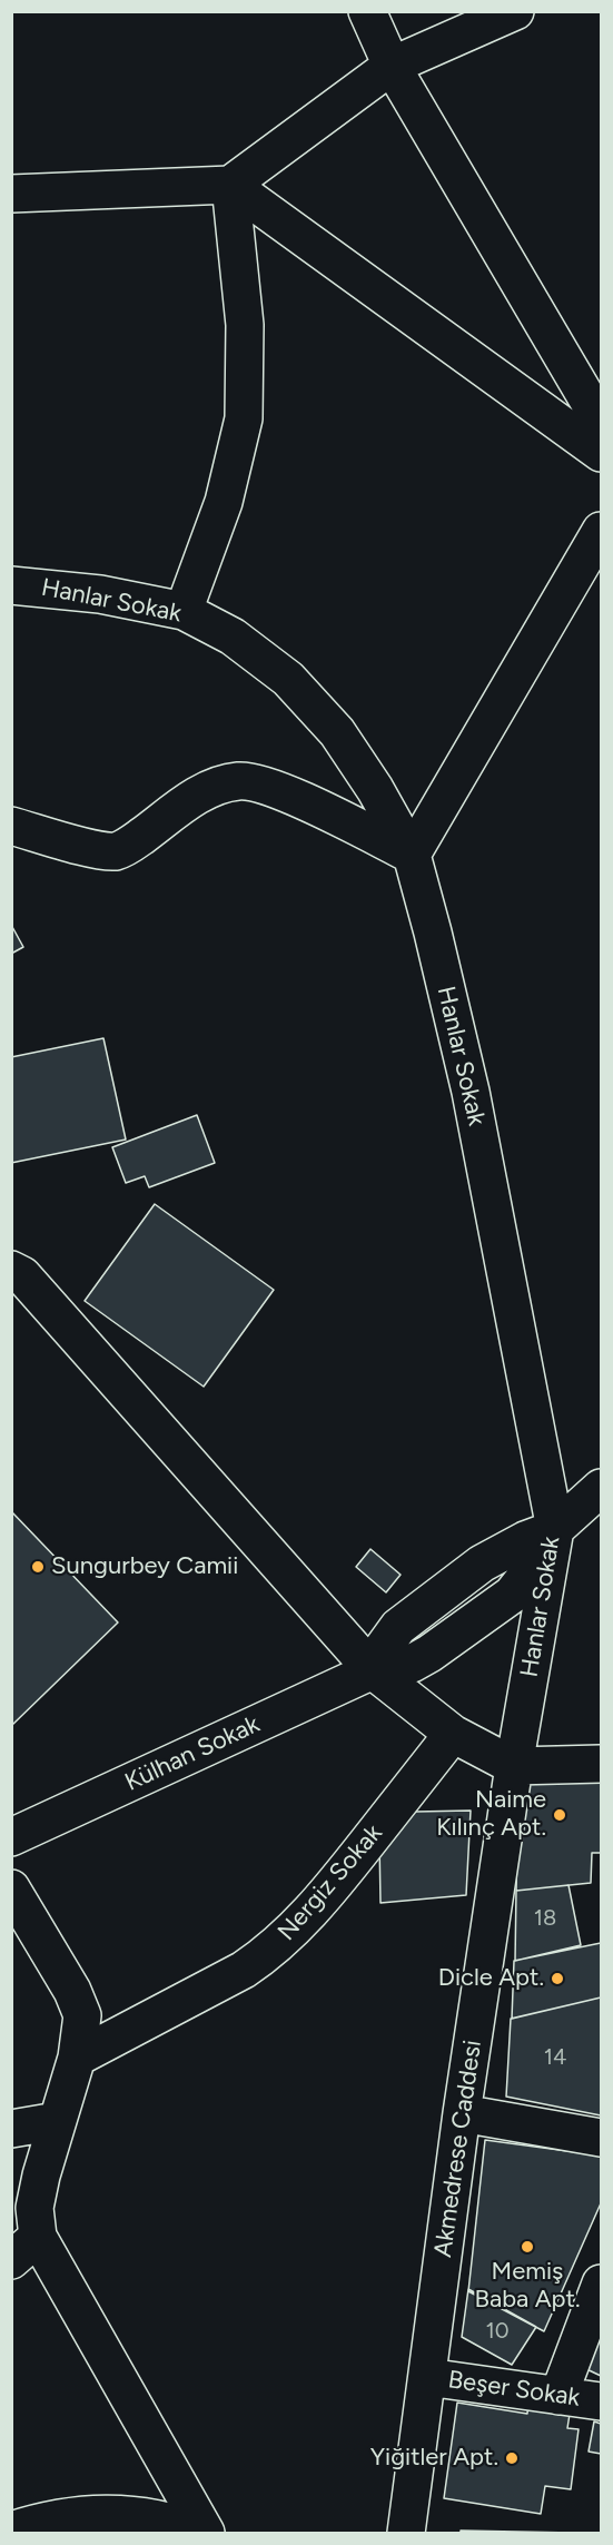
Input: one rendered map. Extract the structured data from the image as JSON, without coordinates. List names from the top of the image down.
{
  "streets": {
    "street": [
      "Hanlar Sokak",
      "Külhan Sokak",
      "Nergiz Sokak",
      "Akmedrese Caddesi",
      "Beşer Sokak"
    ]
  },
  "crossings": [
    ["Hanlar Sokak", "Akmedrese Caddesi"],
    ["Akmedrese Caddesi", "Beşer Sokak"]
  ],
  "places": [
    "Sungurbey Camii",
    "Naime Kılınç Apt.",
    "Dicle Apt.",
    "Memiş Baba Apt.",
    "Yiğitler Apt."
  ],
  "house_numbers": ["18", "14", "10"]
}
